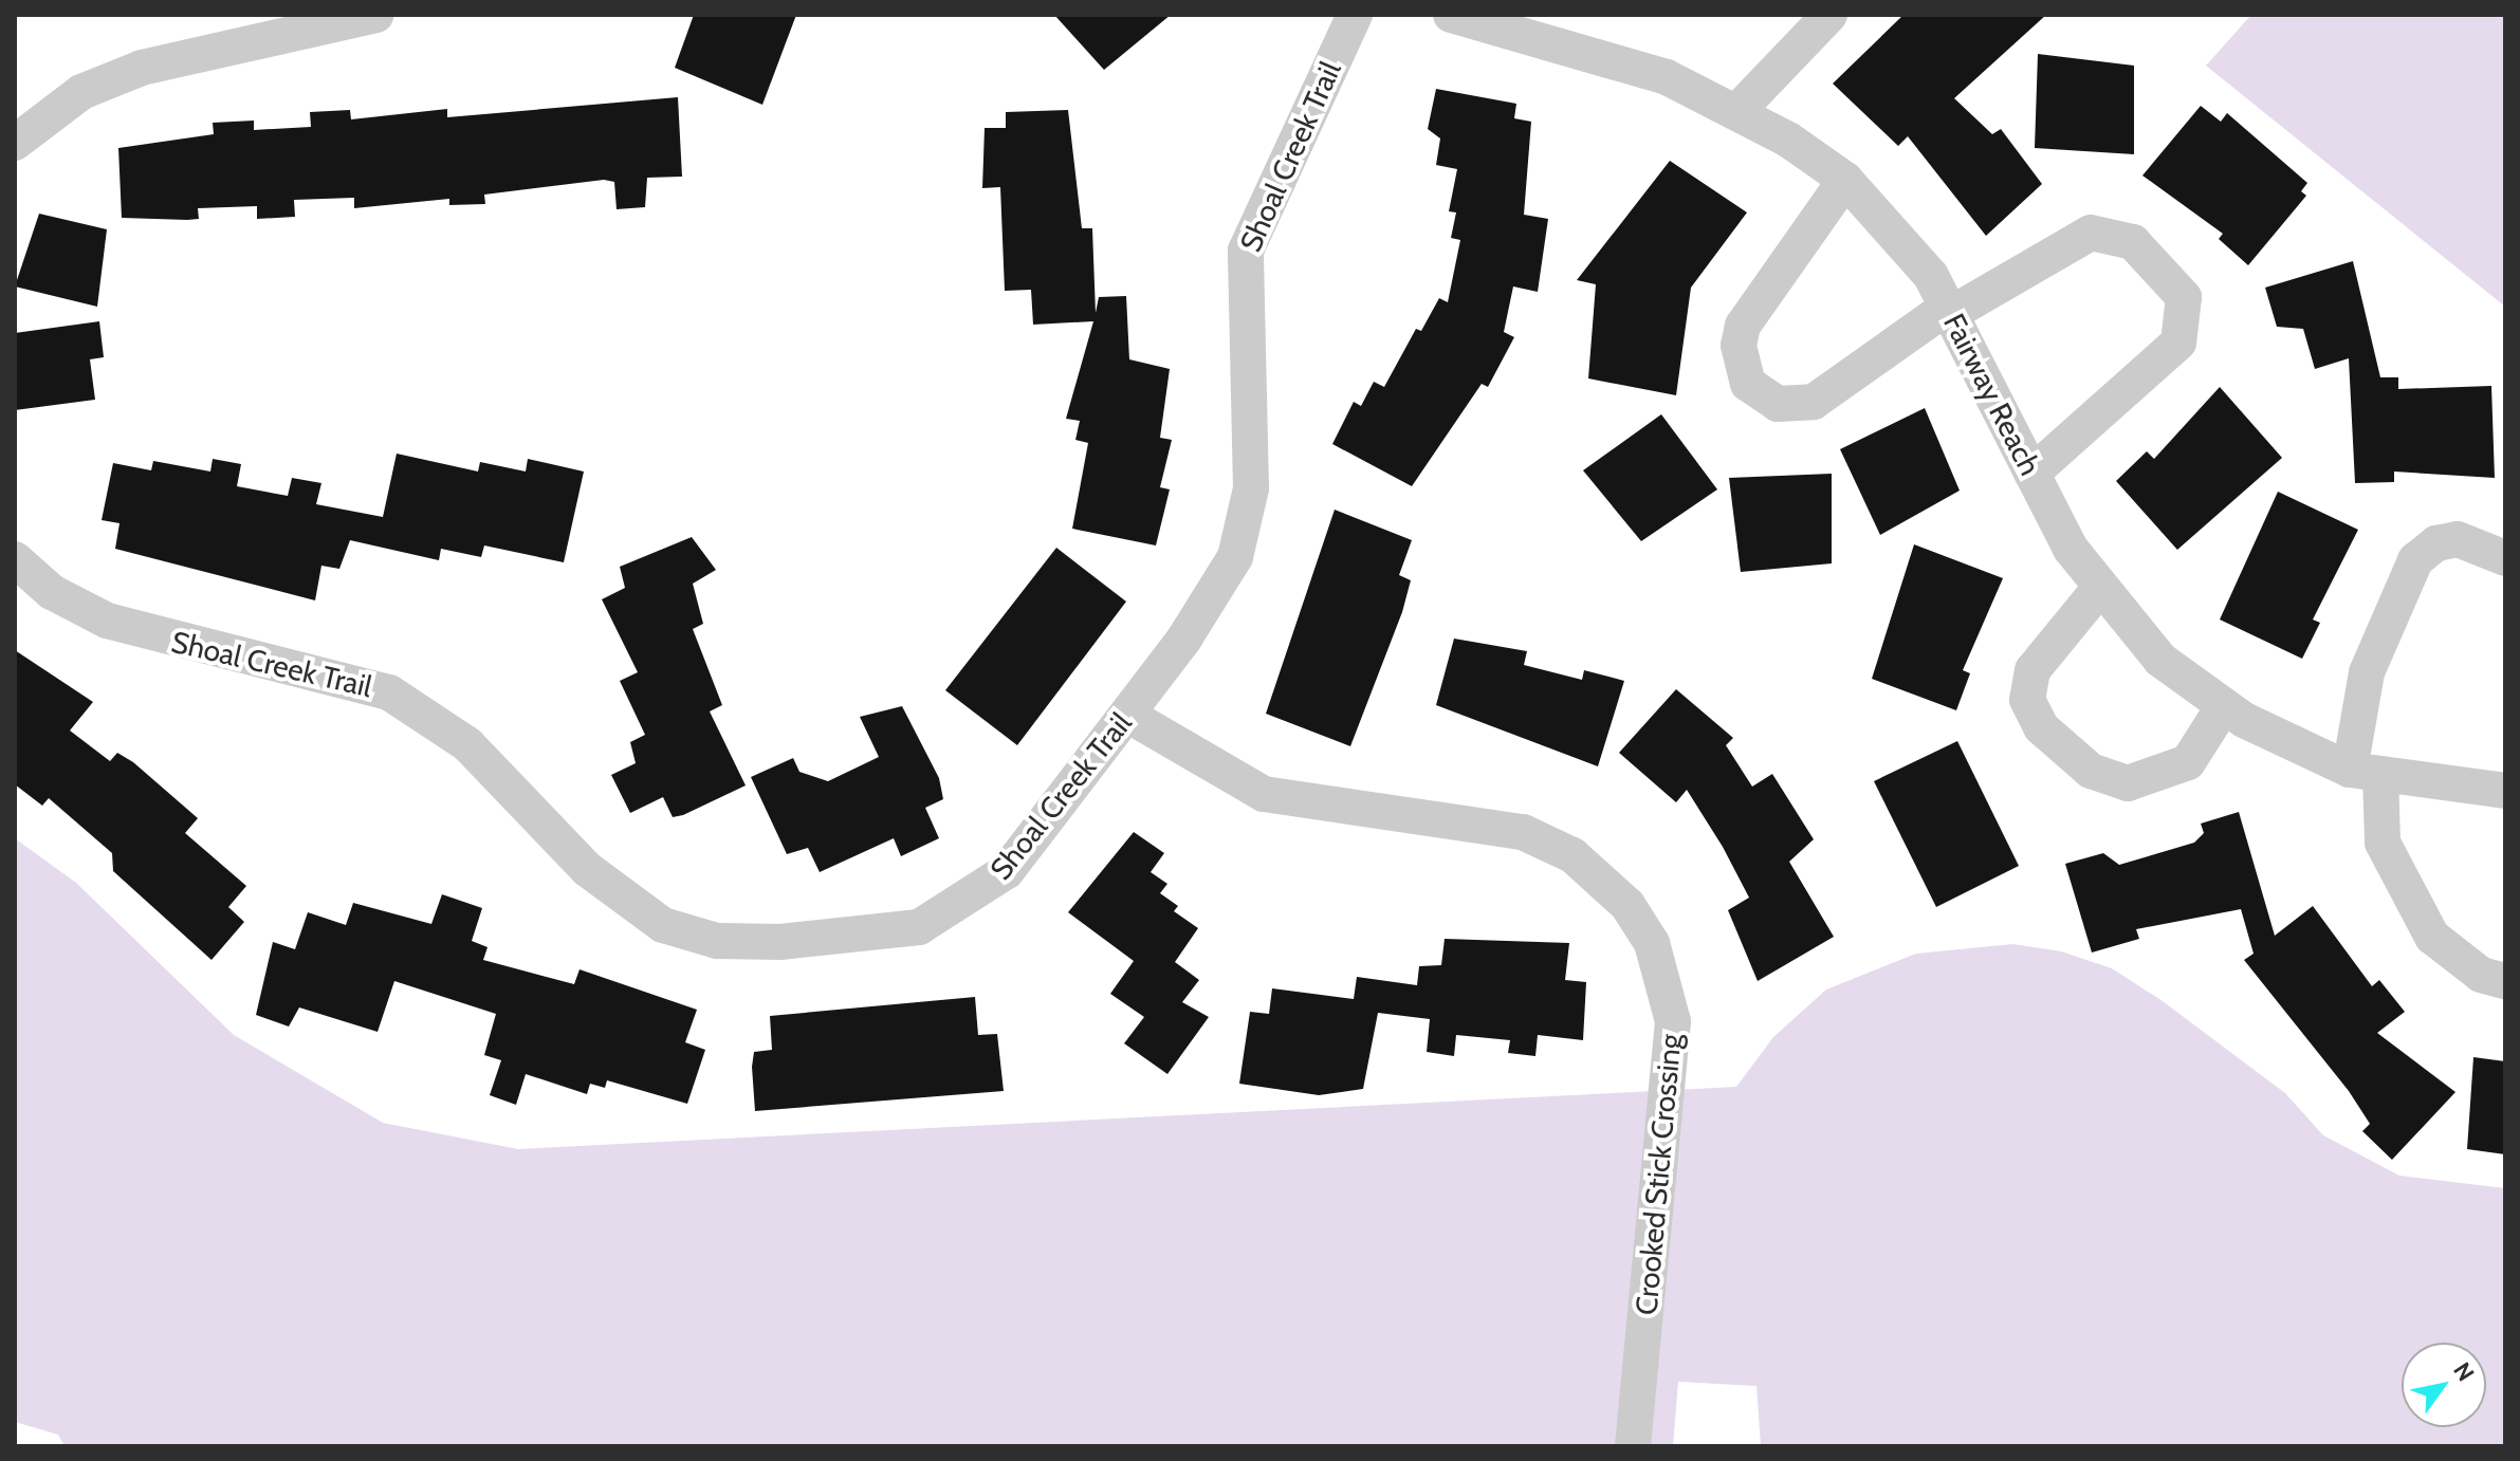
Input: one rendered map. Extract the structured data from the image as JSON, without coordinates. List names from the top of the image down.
{
  "streets": {
    "street": ["Shoal Creek Trail", "Fairway Reach", "Crooked Stick Crossing"]
  },
  "crossings": [
    ["Shoal Creek Trail", "Crooked Stick Crossing"]
  ],
  "north": "top right"
}
